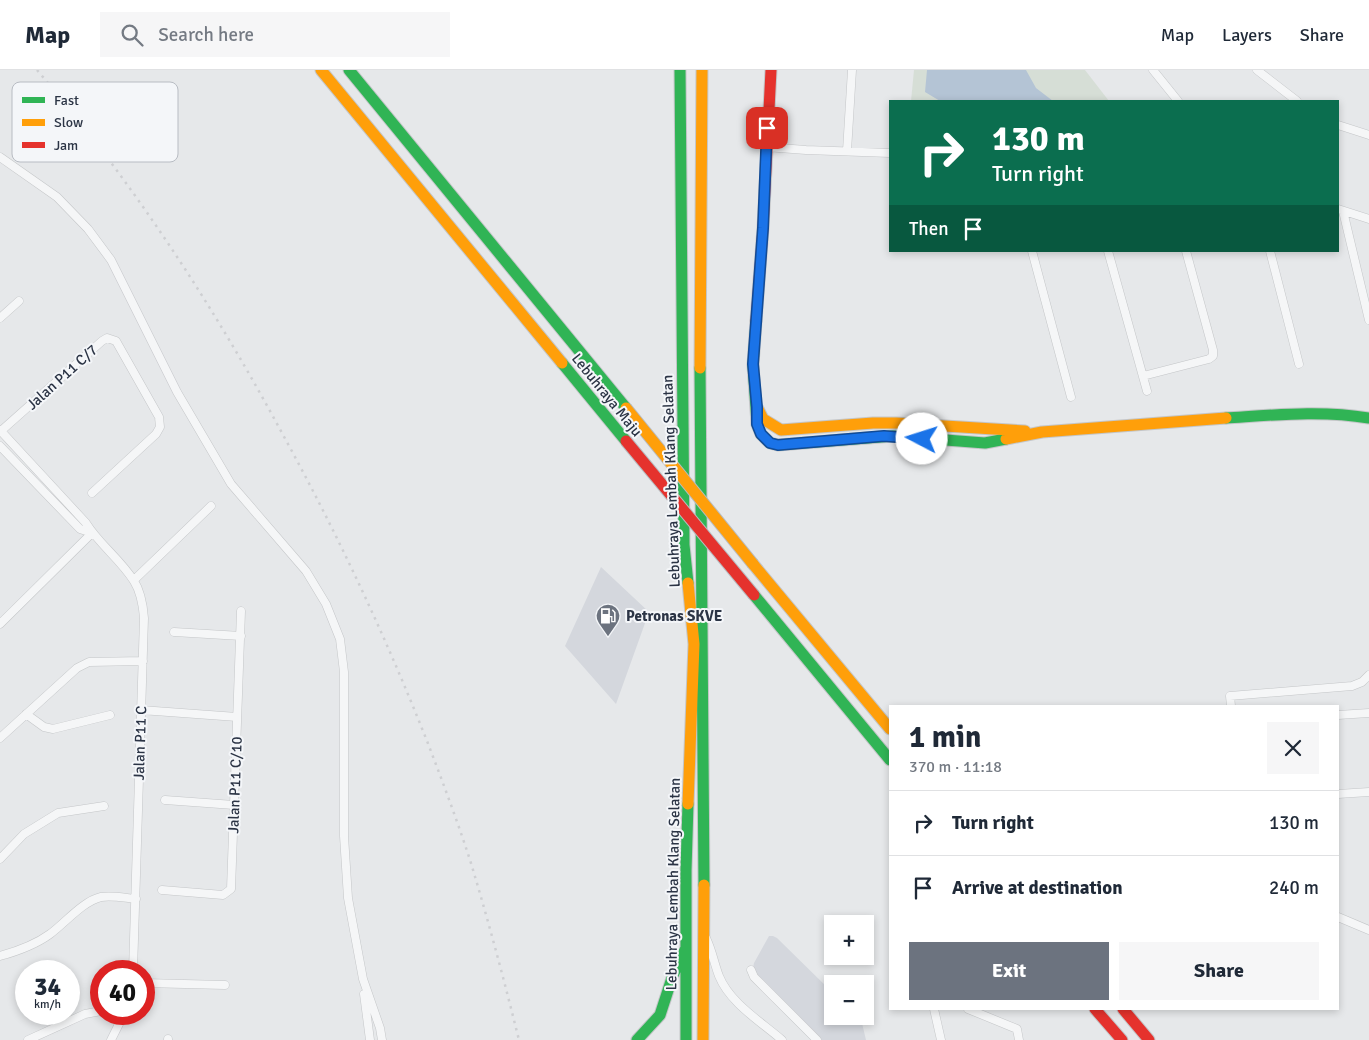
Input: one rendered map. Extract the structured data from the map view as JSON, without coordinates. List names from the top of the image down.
{
  "streets": {
    "main road": ["Lebuhraya Maju", "Lebuhraya Lembah Klang Selatan"],
    "street": ["Jalan P11 C/7", "Jalan P11 C", "Jalan P11 C/10"]
  },
  "crossings": [
    ["Jalan P11 C/7", "Jalan P11 C"]
  ],
  "places": {
    "fuel station": ["Petronas SKVE"]
  },
  "legend": ["Fast", "Slow", "Jam"],
  "page": {
    "header": "Map",
    "search": "Search here",
    "nav": ["Map", "Layers", "Share"],
    "turn": ["130 m", "Turn right"],
    "then": "Then",
    "heading": ["1 min", "370 m · 11:18"],
    "list": [
      {
        "name": "Turn right",
        "value": "130 m"
      },
      {
        "name": "Arrive at destination",
        "value": "240 m"
      }
    ],
    "map_buttons": ["+", "−"],
    "buttons": ["Exit", "Share"],
    "speed": "34 km/h",
    "limit": "40"
  }
}
